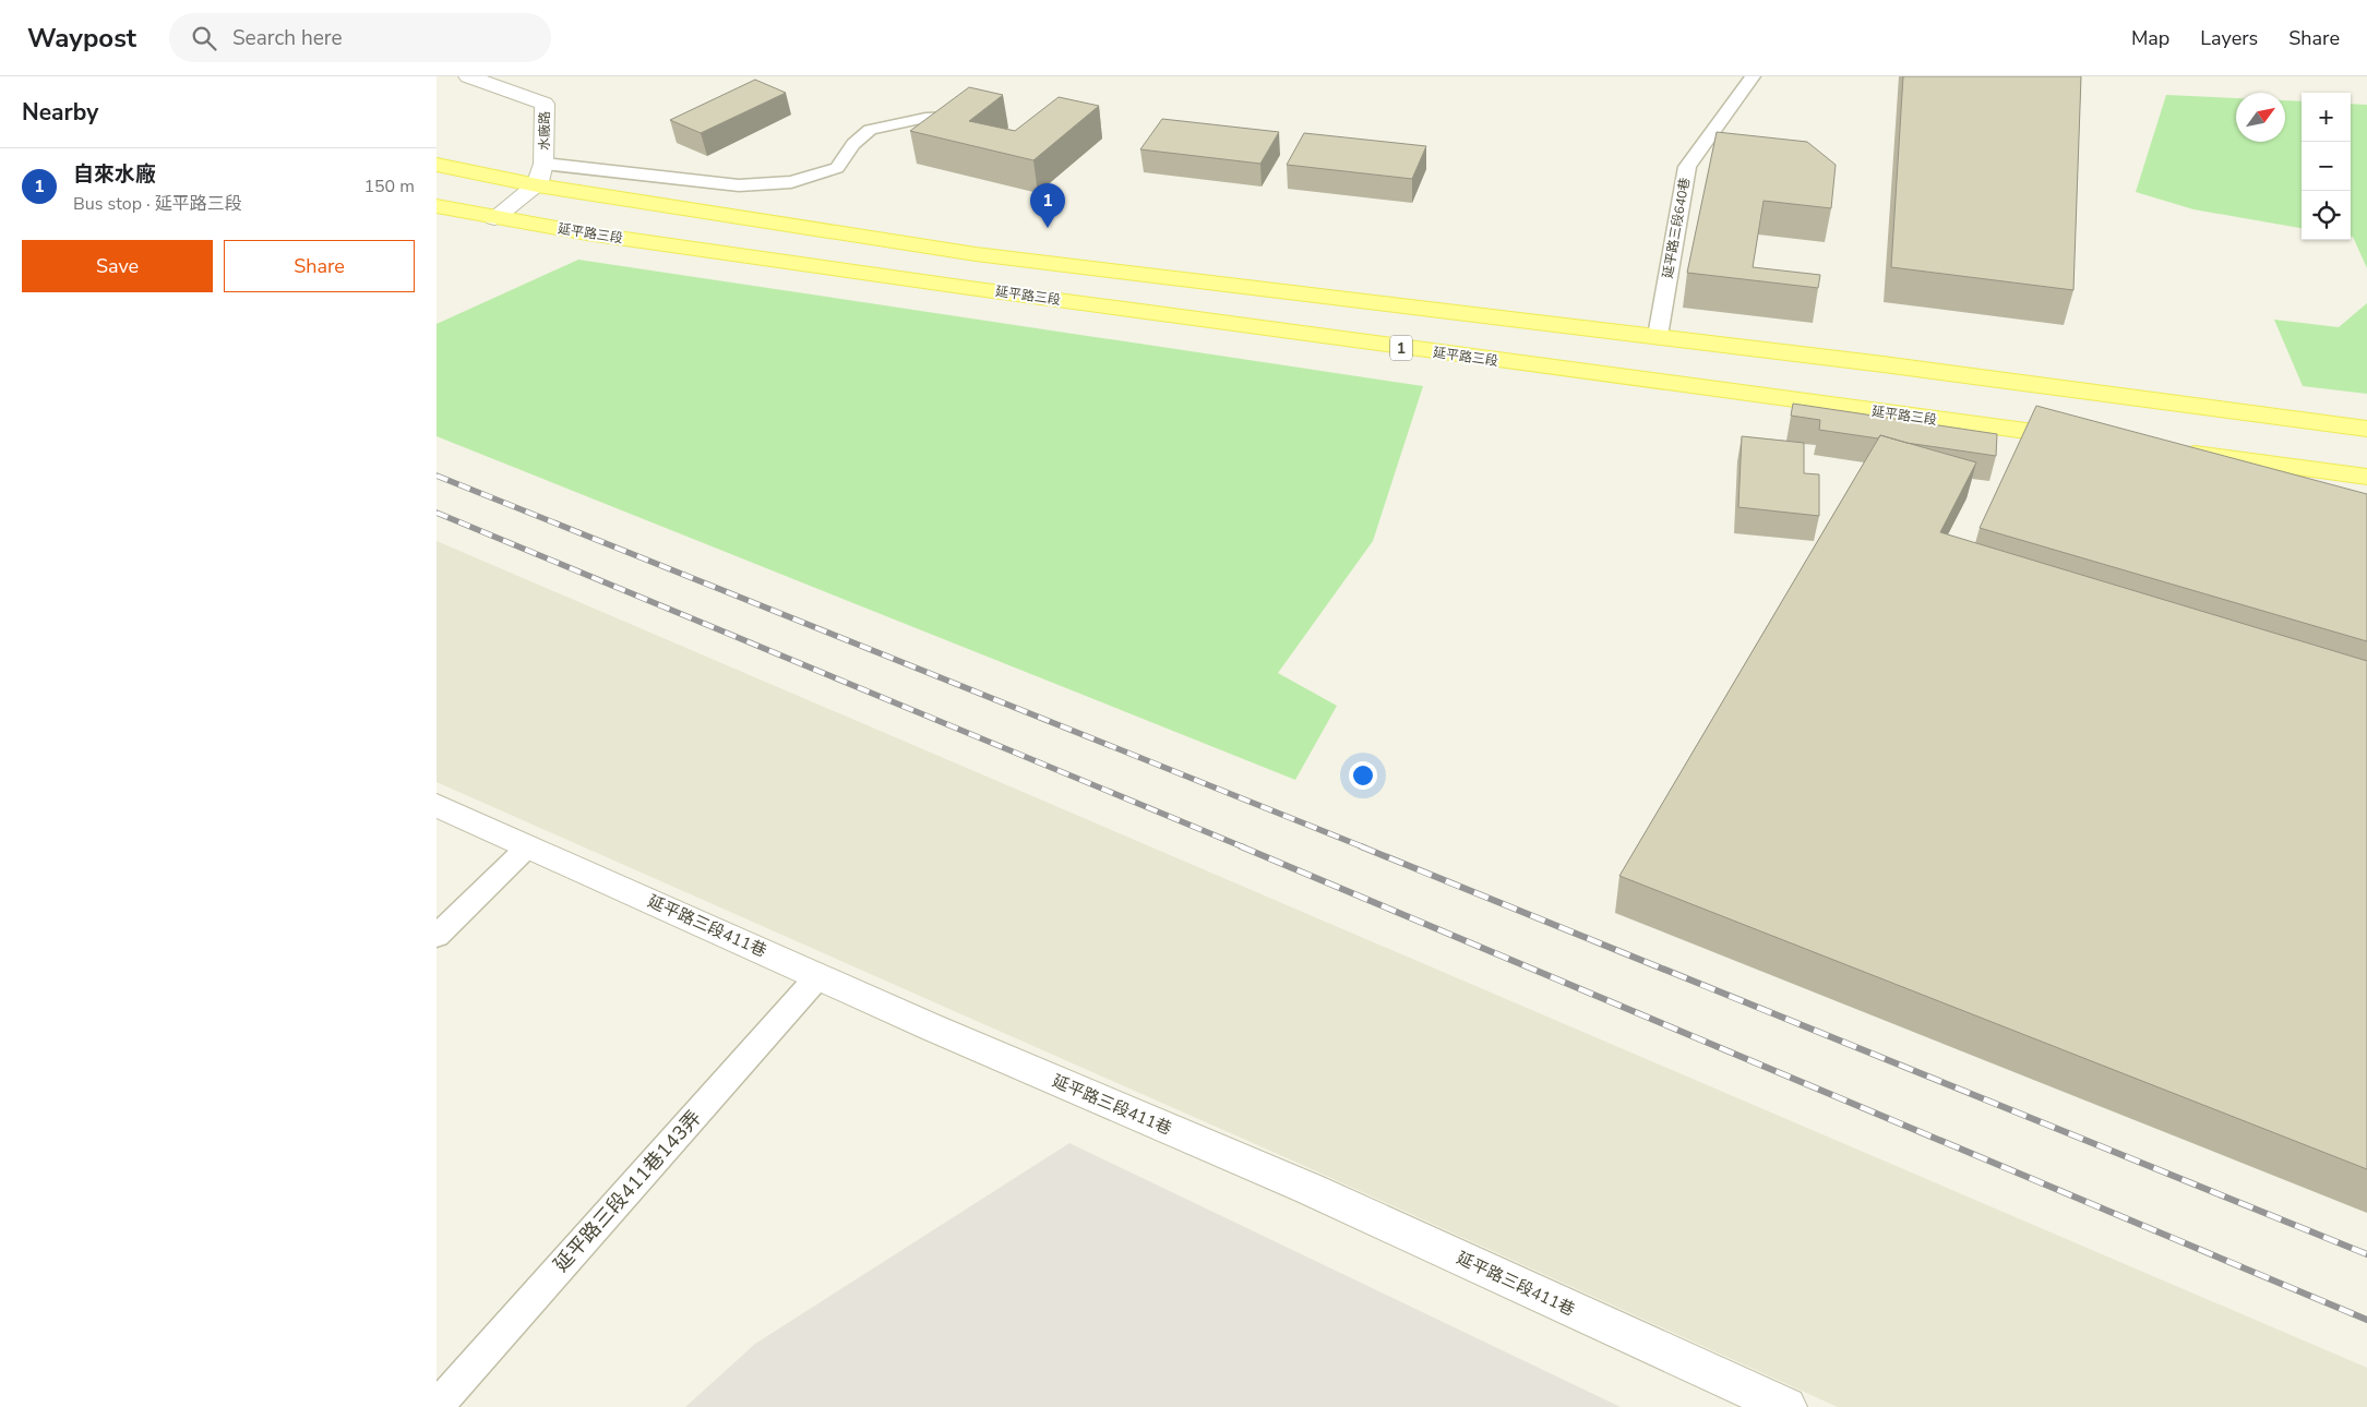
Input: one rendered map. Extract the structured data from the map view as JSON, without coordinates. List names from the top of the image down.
{
  "streets": {
    "main road": ["延平路三段", "1"],
    "street": ["水廠路", "延平路三段411巷"],
    "lane": ["延平路三段640巷", "延平路三段411巷143弄"]
  },
  "crossings": [
    ["水廠路", "延平路三段"],
    ["延平路三段640巷", "延平路三段"],
    ["延平路三段411巷", "延平路三段411巷143弄"]
  ],
  "north": "top right",
  "page": {
    "header": "Waypost",
    "search": "Search here",
    "nav": ["Map", "Layers", "Share"],
    "heading": "Nearby",
    "map_buttons": ["+", "−"],
    "list": [
      {
        "mark": "1",
        "name": "自來水廠",
        "note": "Bus stop · 延平路三段",
        "value": "150 m"
      }
    ],
    "pins": "1",
    "buttons": ["Save", "Share"]
  }
}
